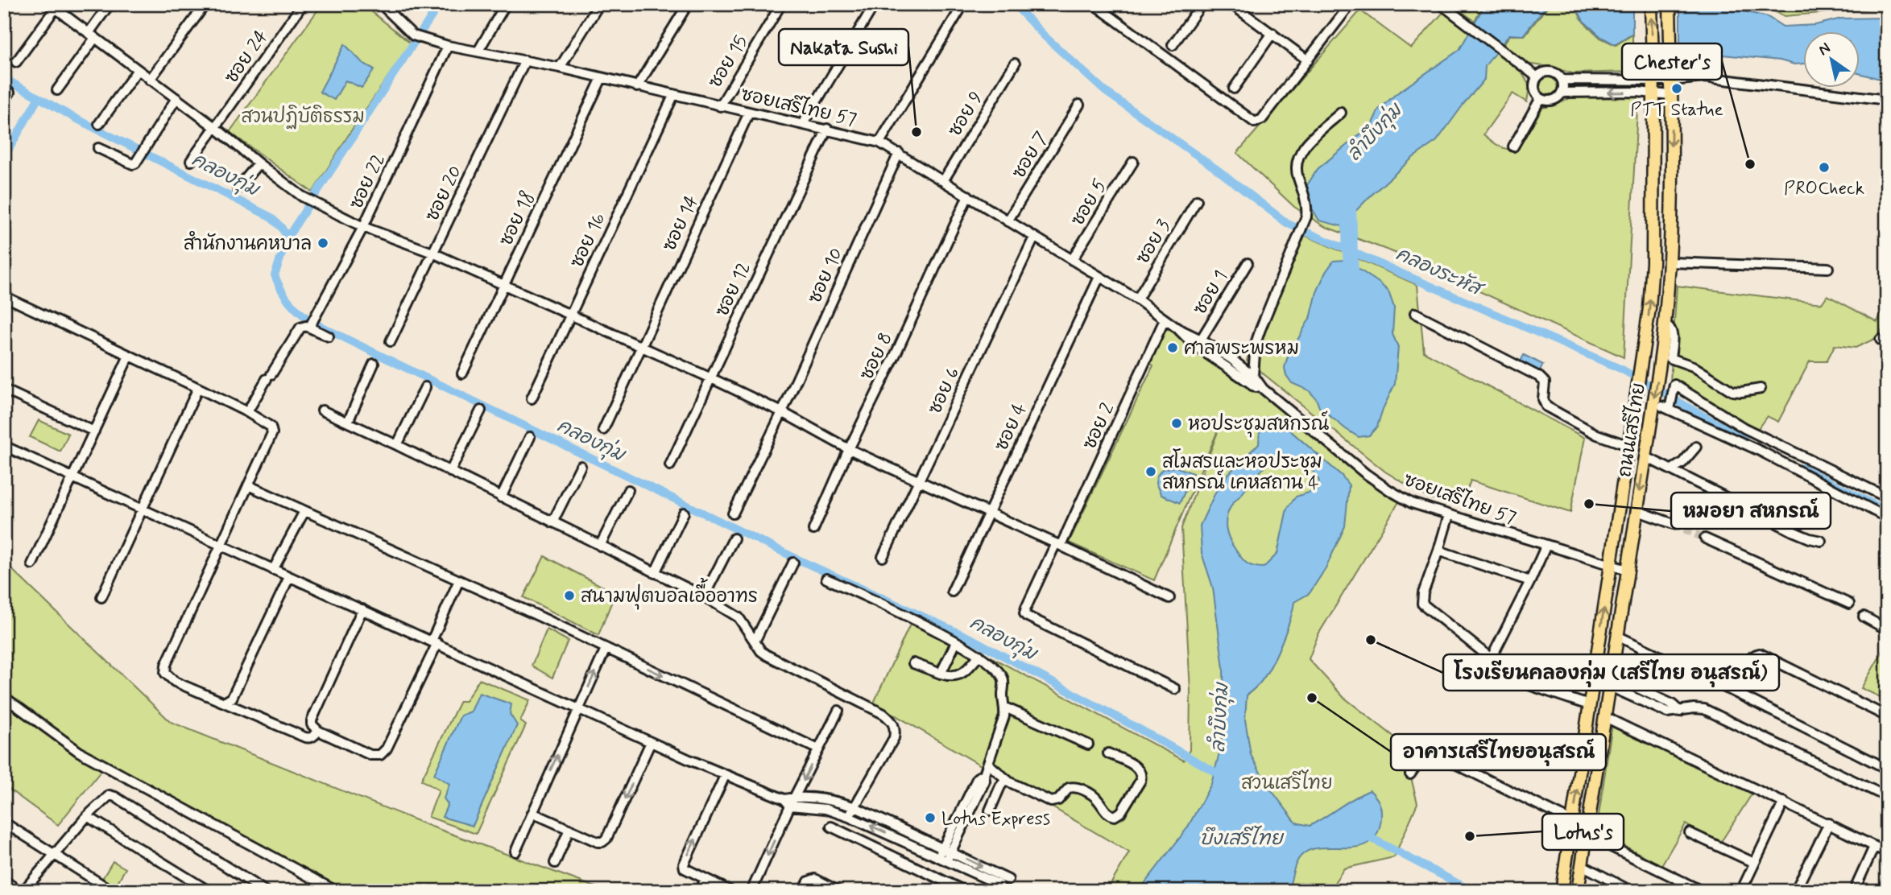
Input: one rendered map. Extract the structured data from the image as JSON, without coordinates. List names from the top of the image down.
{
  "streets": {
    "main road": ["ถนนเสรีไทย"],
    "street": [
      "ซอย 24",
      "ซอย 15",
      "ซอยเสรีไทย 57",
      "ซอย 9",
      "ซอย 7",
      "ซอย 22",
      "ซอย 20",
      "ซอย 5",
      "ซอย 18",
      "ซอย 14",
      "ซอย 16",
      "ซอย 3",
      "ซอย 10",
      "ซอย 12",
      "ซอย 1",
      "ซอย 8",
      "ซอย 6",
      "ซอย 2",
      "ซอย 4"
    ]
  },
  "crossings": [
    ["ซอย 15", "ซอยเสรีไทย 57"],
    ["ซอยเสรีไทย 57", "ซอย 9"],
    ["ซอยเสรีไทย 57", "ซอย 7"],
    ["ซอยเสรีไทย 57", "ซอย 22"],
    ["ซอยเสรีไทย 57", "ซอย 20"],
    ["ซอยเสรีไทย 57", "ซอย 5"],
    ["ซอยเสรีไทย 57", "ซอย 18"],
    ["ซอยเสรีไทย 57", "ซอย 14"],
    ["ซอยเสรีไทย 57", "ซอย 16"],
    ["ซอยเสรีไทย 57", "ซอย 3"],
    ["ซอยเสรีไทย 57", "ซอย 10"],
    ["ซอยเสรีไทย 57", "ซอย 12"],
    ["ซอยเสรีไทย 57", "ซอย 1"],
    ["ซอยเสรีไทย 57", "ซอย 8"],
    ["ซอยเสรีไทย 57", "ซอย 6"],
    ["ซอยเสรีไทย 57", "ซอย 2"],
    ["ซอยเสรีไทย 57", "ซอย 4"],
    ["ซอยเสรีไทย 57", "ถนนเสรีไทย"]
  ],
  "water": [
    "ลำบึงกุ่ม",
    "คลองกุ่ม",
    "คลองระหัส",
    "บึงเสรีไทย"
  ],
  "parks": ["สวนปฏิบัติธรรม", "สวนเสรีไทย"],
  "places": [
    "PTT Statue",
    "Nakata Sushi",
    "Chester's",
    "PROCheck",
    "สำนักงานคหบาล",
    "ศาลพระพรหม",
    "หอประชุมสหกรณ์",
    "สโมสรและหอประชุม สหกรณ์ เคหสถาน 4",
    "หมอยา สหกรณ์",
    "สนามฟุตบอลเอื้ออาทร",
    "โรงเรียนคลองกุ่ม (เสรีไทย อนุสรณ์)",
    "อาคารเสรีไทยอนุสรณ์",
    "Lotus Express",
    "Lotus's"
  ],
  "north": "top left"
}
